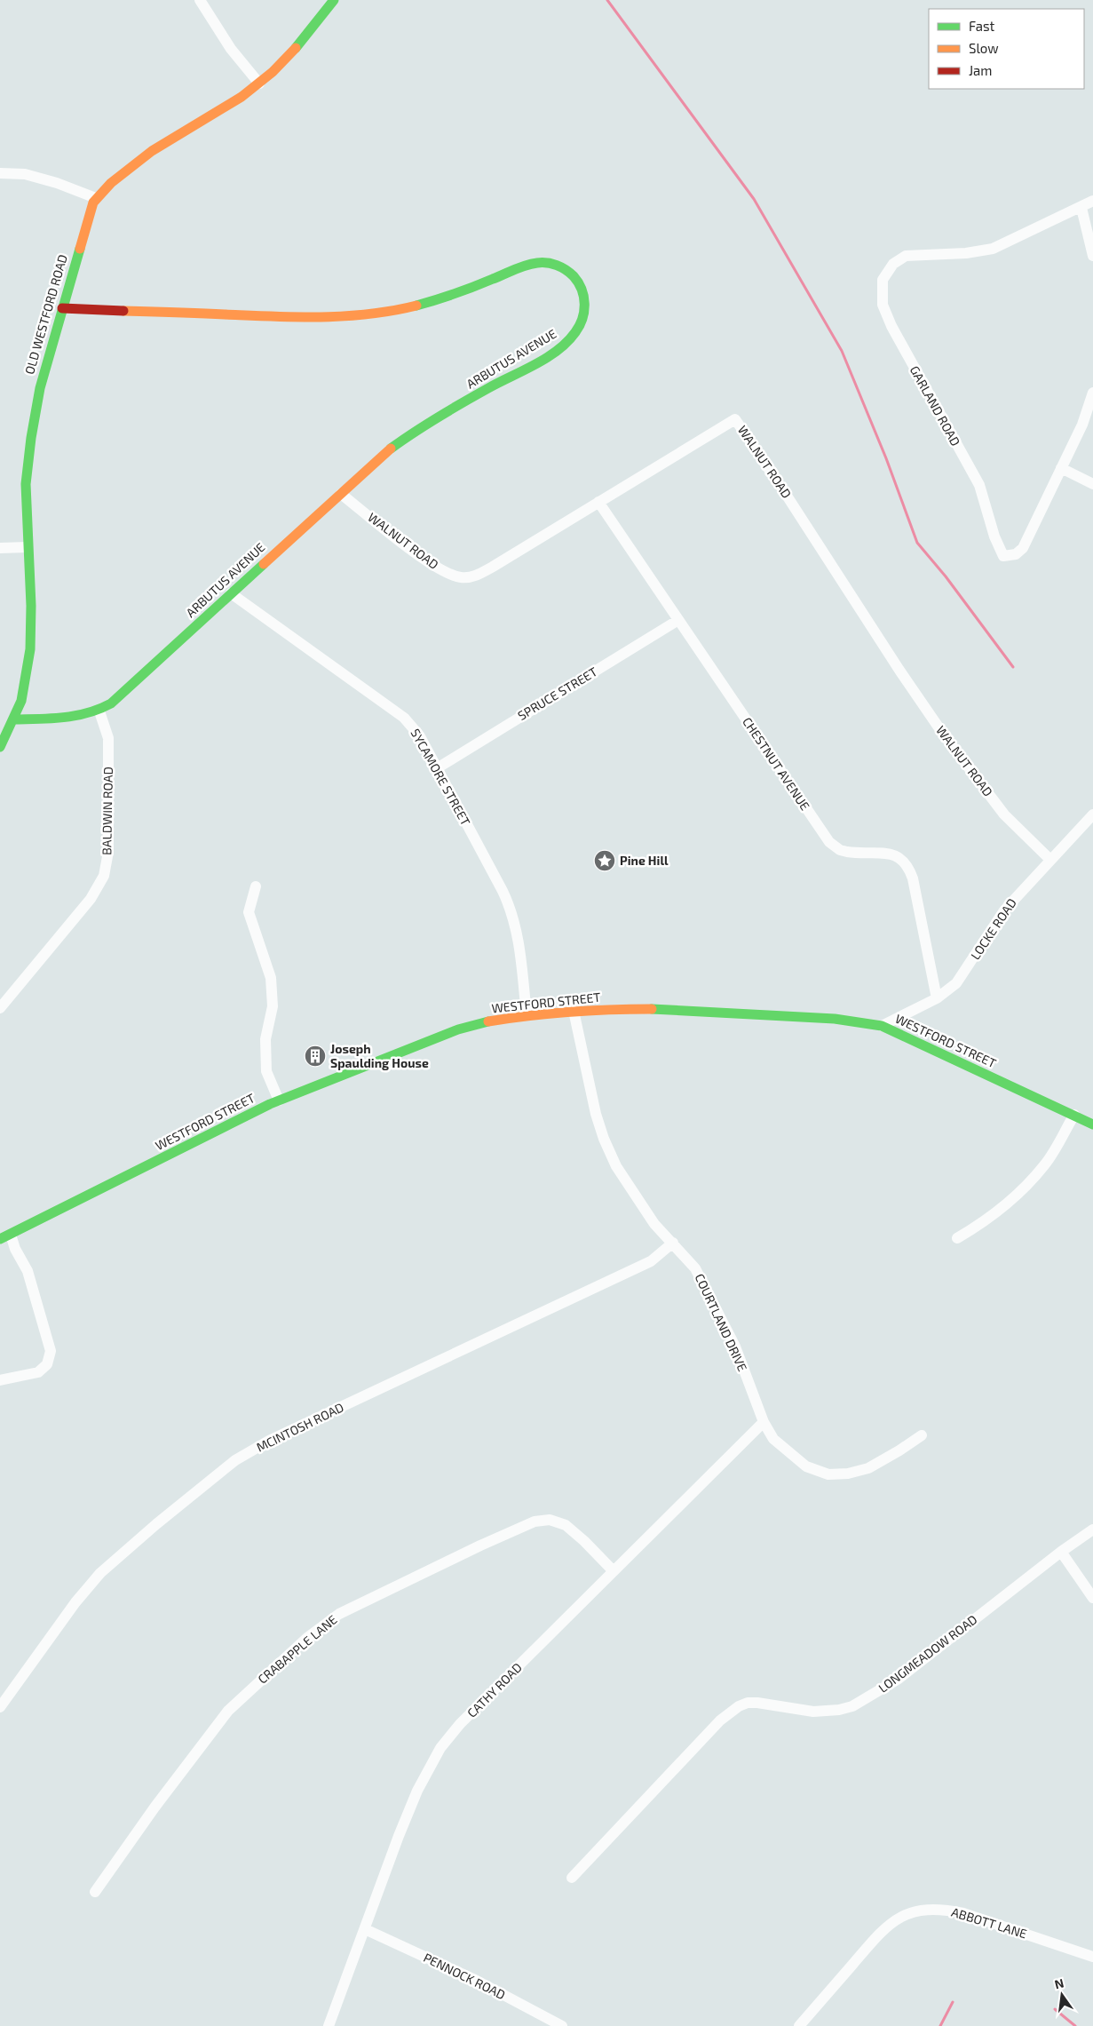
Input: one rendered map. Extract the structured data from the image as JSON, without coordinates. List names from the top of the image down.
{
  "streets": {
    "main road": ["OLD WESTFORD ROAD", "ARBUTUS AVENUE", "WESTFORD STREET"],
    "street": [
      "GARLAND ROAD",
      "WALNUT ROAD",
      "SPRUCE STREET",
      "CHESTNUT AVENUE",
      "SYCAMORE STREET",
      "BALDWIN ROAD",
      "LOCKE ROAD",
      "COURTLAND DRIVE",
      "MCINTOSH ROAD",
      "CRABAPPLE LANE",
      "LONGMEADOW ROAD",
      "CATHY ROAD",
      "ABBOTT LANE",
      "PENNOCK ROAD"
    ]
  },
  "crossings": [
    ["OLD WESTFORD ROAD", "ARBUTUS AVENUE"],
    ["ARBUTUS AVENUE", "WALNUT ROAD"],
    ["ARBUTUS AVENUE", "SYCAMORE STREET"],
    ["ARBUTUS AVENUE", "BALDWIN ROAD"],
    ["WALNUT ROAD", "CHESTNUT AVENUE"],
    ["WALNUT ROAD", "LOCKE ROAD"],
    ["SPRUCE STREET", "CHESTNUT AVENUE"],
    ["SPRUCE STREET", "SYCAMORE STREET"],
    ["CHESTNUT AVENUE", "LOCKE ROAD"],
    ["SYCAMORE STREET", "WESTFORD STREET"],
    ["LOCKE ROAD", "WESTFORD STREET"],
    ["WESTFORD STREET", "COURTLAND DRIVE"],
    ["COURTLAND DRIVE", "MCINTOSH ROAD"],
    ["COURTLAND DRIVE", "CATHY ROAD"],
    ["CRABAPPLE LANE", "CATHY ROAD"],
    ["CATHY ROAD", "PENNOCK ROAD"]
  ],
  "places": {
    "place": ["Pine Hill"],
    "building": ["Joseph Spaulding House"]
  },
  "legend": ["Fast", "Slow", "Jam"],
  "north": "top"
}
